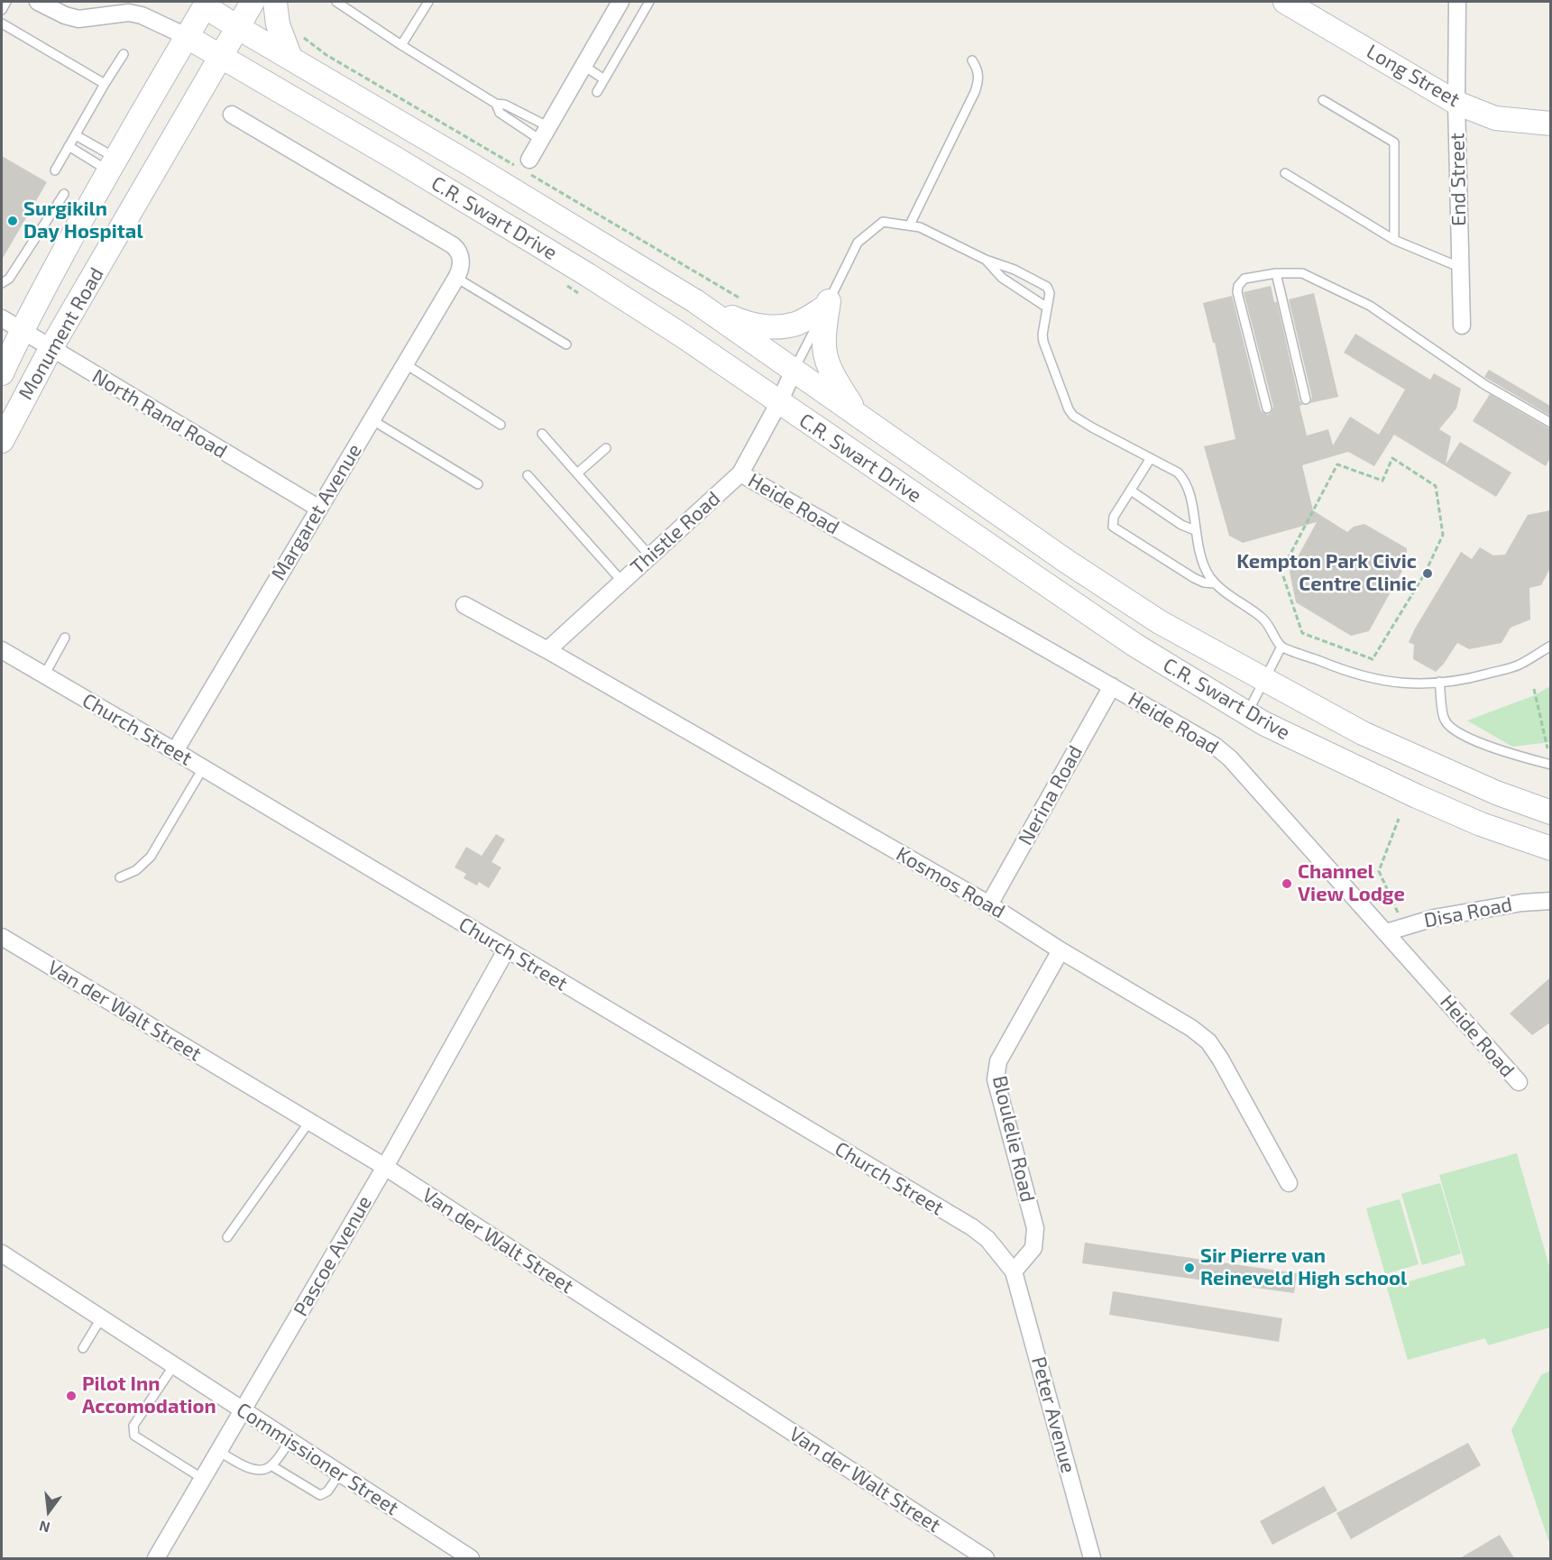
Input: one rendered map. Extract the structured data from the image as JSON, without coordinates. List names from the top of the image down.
{
  "streets": {
    "main road": ["Long Street", "C.R. Swart Drive", "Monument Road"],
    "street": [
      "End Street",
      "North Rand Road",
      "Heide Road",
      "Margaret Avenue",
      "Thistle Road",
      "Church Street",
      "Nerina Road",
      "Kosmos Road",
      "Disa Road",
      "Van der Walt Street",
      "Bloulelie Road",
      "Pascoe Avenue",
      "Peter Avenue",
      "Commissioner Street"
    ]
  },
  "crossings": [
    ["Long Street", "End Street"],
    ["C.R. Swart Drive", "Monument Road"],
    ["C.R. Swart Drive", "Thistle Road"],
    ["Monument Road", "North Rand Road"],
    ["North Rand Road", "Margaret Avenue"],
    ["Heide Road", "Thistle Road"],
    ["Heide Road", "Nerina Road"],
    ["Heide Road", "Disa Road"],
    ["Margaret Avenue", "Church Street"],
    ["Thistle Road", "Kosmos Road"],
    ["Church Street", "Bloulelie Road"],
    ["Church Street", "Pascoe Avenue"],
    ["Church Street", "Peter Avenue"],
    ["Nerina Road", "Kosmos Road"],
    ["Kosmos Road", "Bloulelie Road"],
    ["Van der Walt Street", "Pascoe Avenue"],
    ["Bloulelie Road", "Peter Avenue"],
    ["Pascoe Avenue", "Commissioner Street"]
  ],
  "places": [
    "Surgikiln Day Hospital",
    "Kempton Park Civic Centre Clinic",
    "Channel View Lodge",
    "Sir Pierre van Reineveld High school",
    "Pilot Inn Accomodation"
  ],
  "north": "bottom"
}
